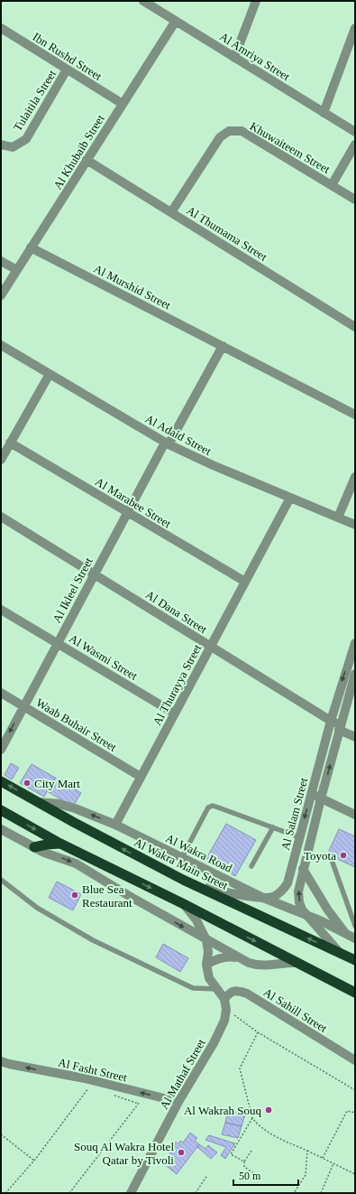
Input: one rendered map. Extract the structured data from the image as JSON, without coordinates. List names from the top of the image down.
{
  "streets": {
    "highway": ["Al Wakra Main Street"],
    "street": [
      "Ibn Rushd Street",
      "Al Amriya Street",
      "Tulaitila Street",
      "Khuwaiteem Street",
      "Al Khubaib Street",
      "Al Thumama Street",
      "Al Murshid Street",
      "Al Adaid Street",
      "Al Marabee Street",
      "Al Ikleel Street",
      "Al Dana Street",
      "Al Wasmi Street",
      "Al Thurayya Street",
      "Waab Buhair Street",
      "Al Salam Street",
      "Al Wakra Road",
      "Al Sahill Street",
      "Al Fasht Street",
      "Al Mathaf Street"
    ]
  },
  "crossings": [
    ["Ibn Rushd Street", "Tulaitila Street"],
    ["Ibn Rushd Street", "Al Khubaib Street"],
    ["Al Amriya Street", "Al Khubaib Street"],
    ["Khuwaiteem Street", "Al Thumama Street"],
    ["Al Khubaib Street", "Al Thumama Street"],
    ["Al Khubaib Street", "Al Murshid Street"],
    ["Al Adaid Street", "Al Ikleel Street"],
    ["Al Adaid Street", "Al Thurayya Street"],
    ["Al Marabee Street", "Al Ikleel Street"],
    ["Al Marabee Street", "Al Thurayya Street"],
    ["Al Ikleel Street", "Al Dana Street"],
    ["Al Ikleel Street", "Al Wasmi Street"],
    ["Al Ikleel Street", "Waab Buhair Street"],
    ["Al Dana Street", "Al Thurayya Street"],
    ["Al Dana Street", "Al Salam Street"],
    ["Al Wasmi Street", "Al Thurayya Street"],
    ["Al Thurayya Street", "Waab Buhair Street"],
    ["Al Thurayya Street", "Al Wakra Road"],
    ["Al Salam Street", "Al Wakra Road"],
    ["Al Salam Street", "Al Wakra Main Street"],
    ["Al Wakra Road", "Al Wakra Main Street"],
    ["Al Sahill Street", "Al Mathaf Street"],
    ["Al Fasht Street", "Al Mathaf Street"]
  ],
  "one_way": ["Al Fasht Street"],
  "places": [
    "City Mart",
    "Toyota",
    "Blue Sea Restaurant",
    "Al Wakrah Souq",
    "Souq Al Wakra Hotel Qatar by Tivoli"
  ],
  "scale_bar": "50 m"
}
